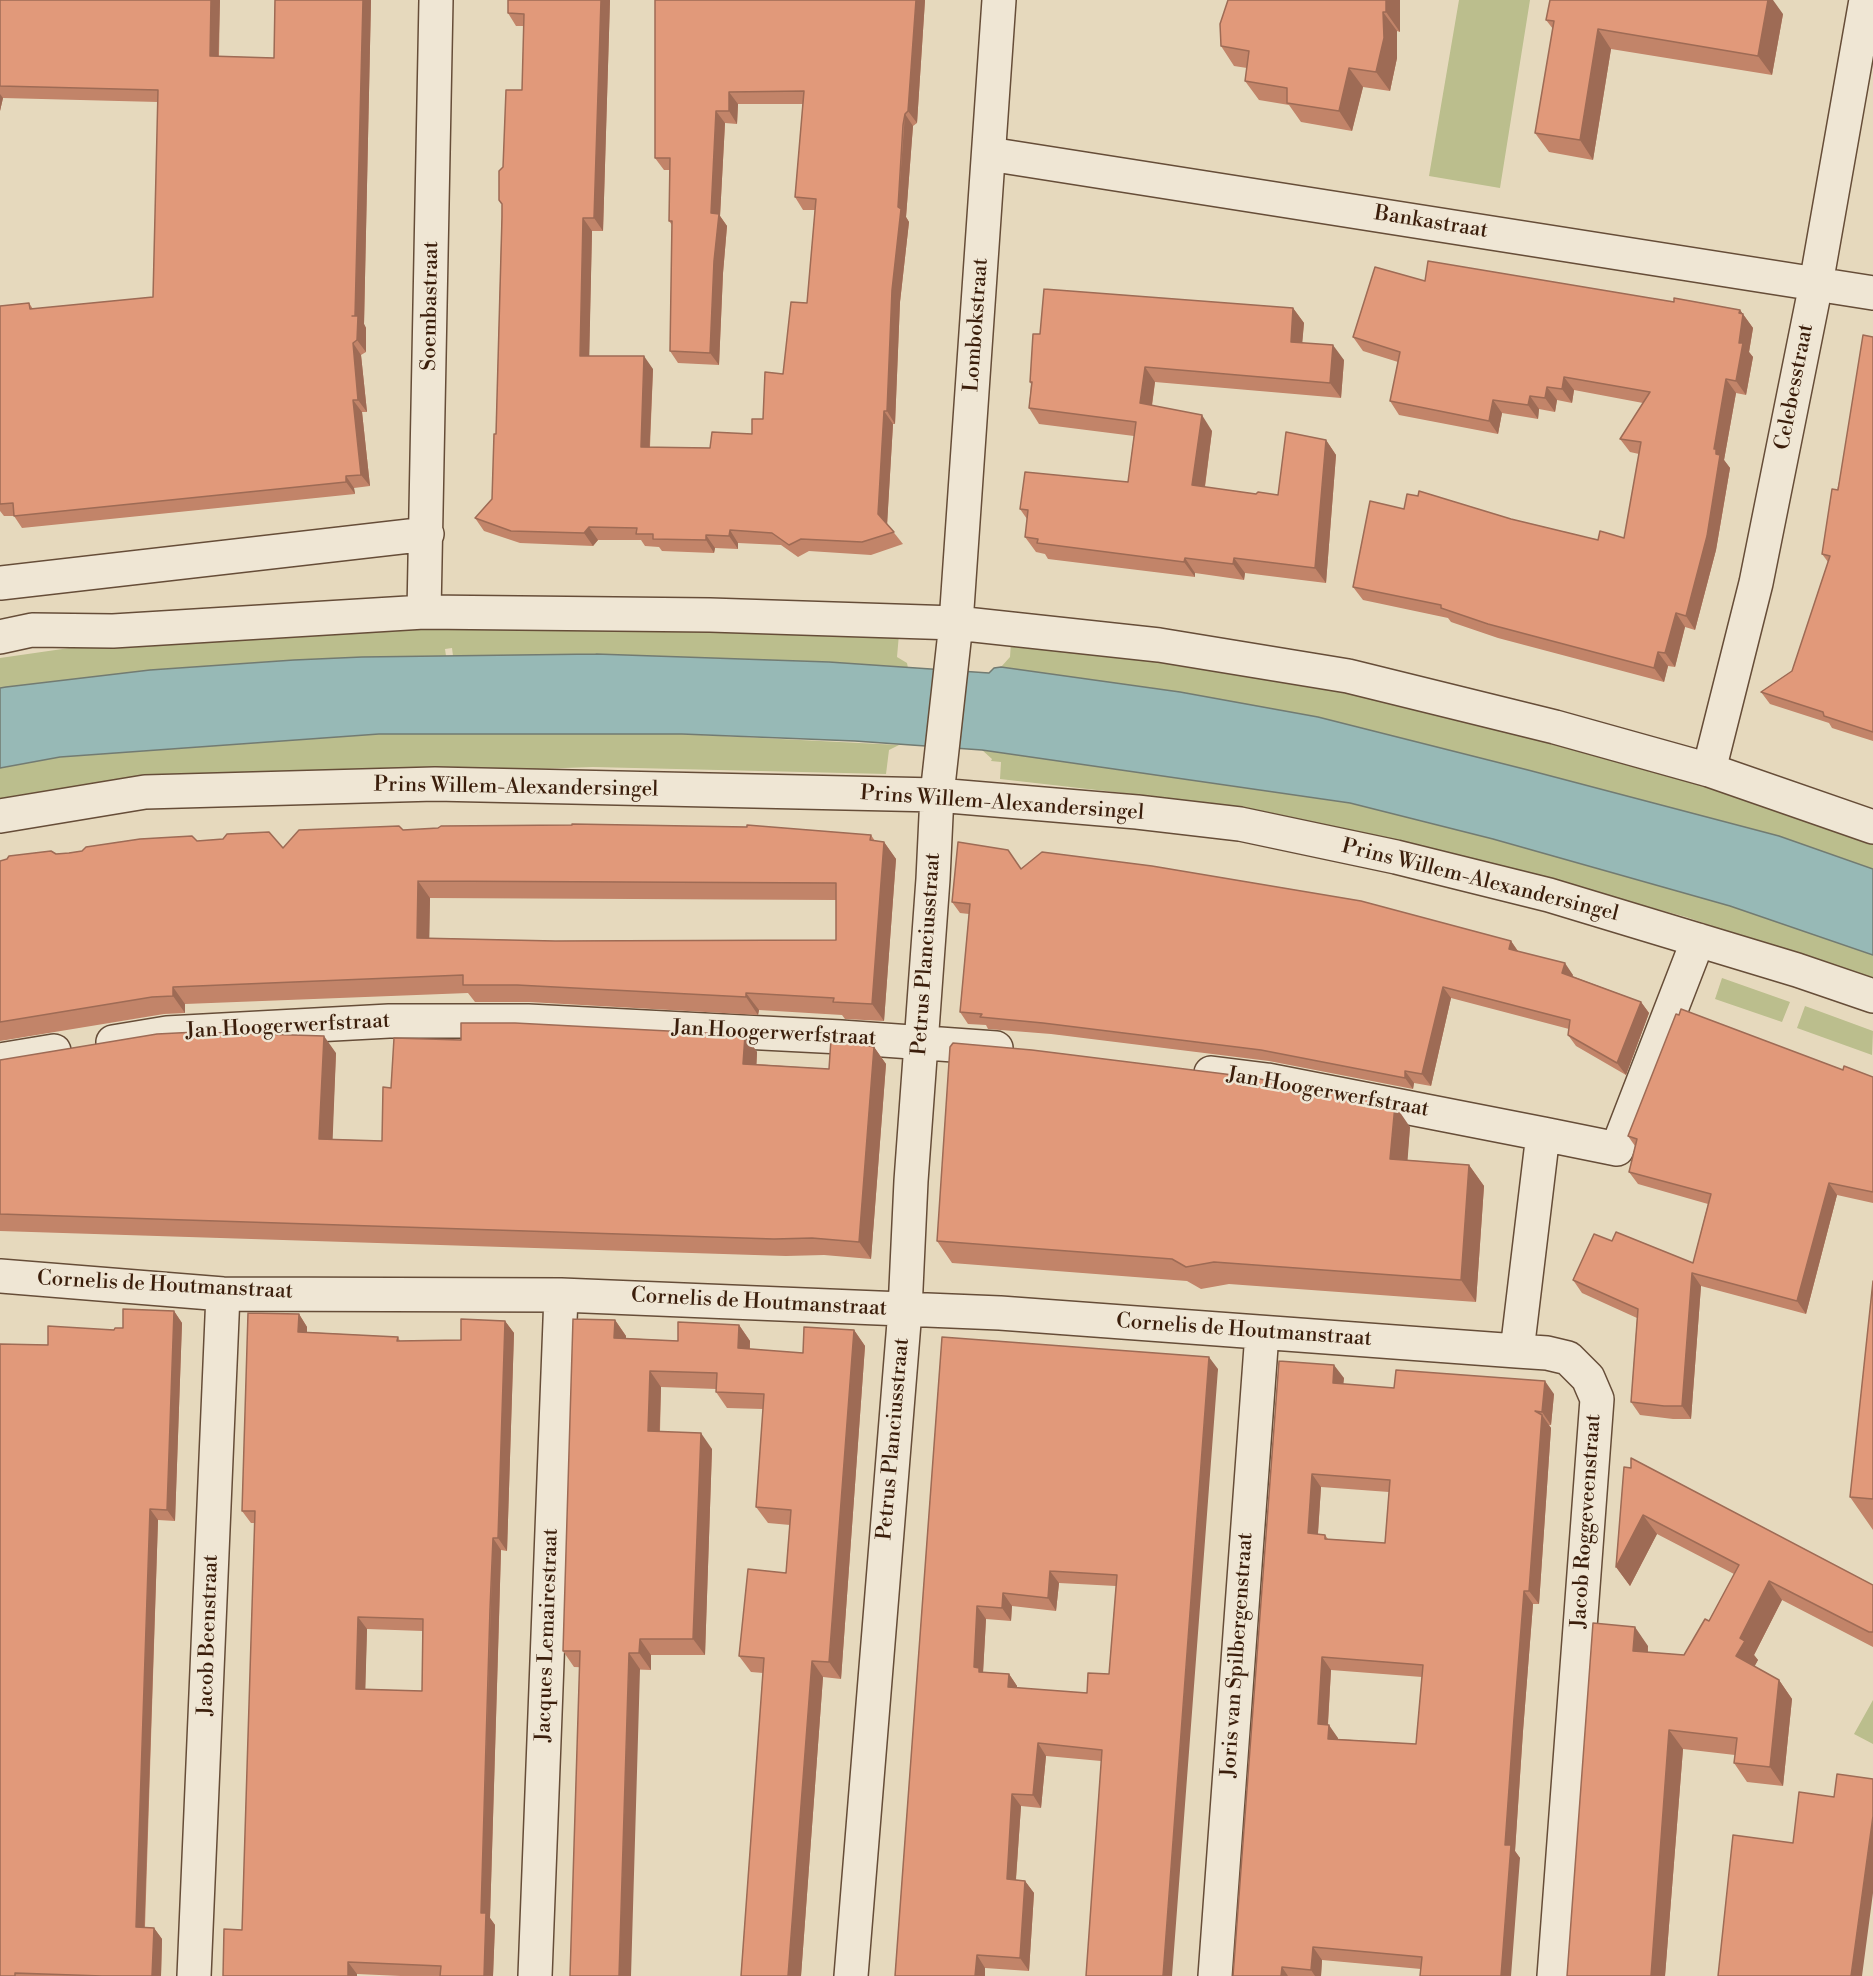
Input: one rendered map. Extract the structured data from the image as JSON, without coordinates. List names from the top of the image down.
{
  "streets": {
    "street": [
      "Bankastraat",
      "Soembastraat",
      "Lombokstraat",
      "Celebesstraat",
      "Prins Willem-Alexandersingel",
      "Petrus Planciusstraat",
      "Jan Hoogerwerfstraat",
      "Cornelis de Houtmanstraat",
      "Jacob Roggeveenstraat",
      "Jacob Beenstraat",
      "Jacques Lemairestraat",
      "Joris van Spilbergenstraat"
    ]
  },
  "crossings": [
    ["Bankastraat", "Lombokstraat"],
    ["Bankastraat", "Celebesstraat"],
    ["Lombokstraat", "Prins Willem-Alexandersingel"],
    ["Prins Willem-Alexandersingel", "Petrus Planciusstraat"],
    ["Petrus Planciusstraat", "Jan Hoogerwerfstraat"],
    ["Petrus Planciusstraat", "Cornelis de Houtmanstraat"],
    ["Cornelis de Houtmanstraat", "Jacob Roggeveenstraat"],
    ["Cornelis de Houtmanstraat", "Jacob Beenstraat"],
    ["Cornelis de Houtmanstraat", "Jacques Lemairestraat"],
    ["Cornelis de Houtmanstraat", "Joris van Spilbergenstraat"]
  ]
}
